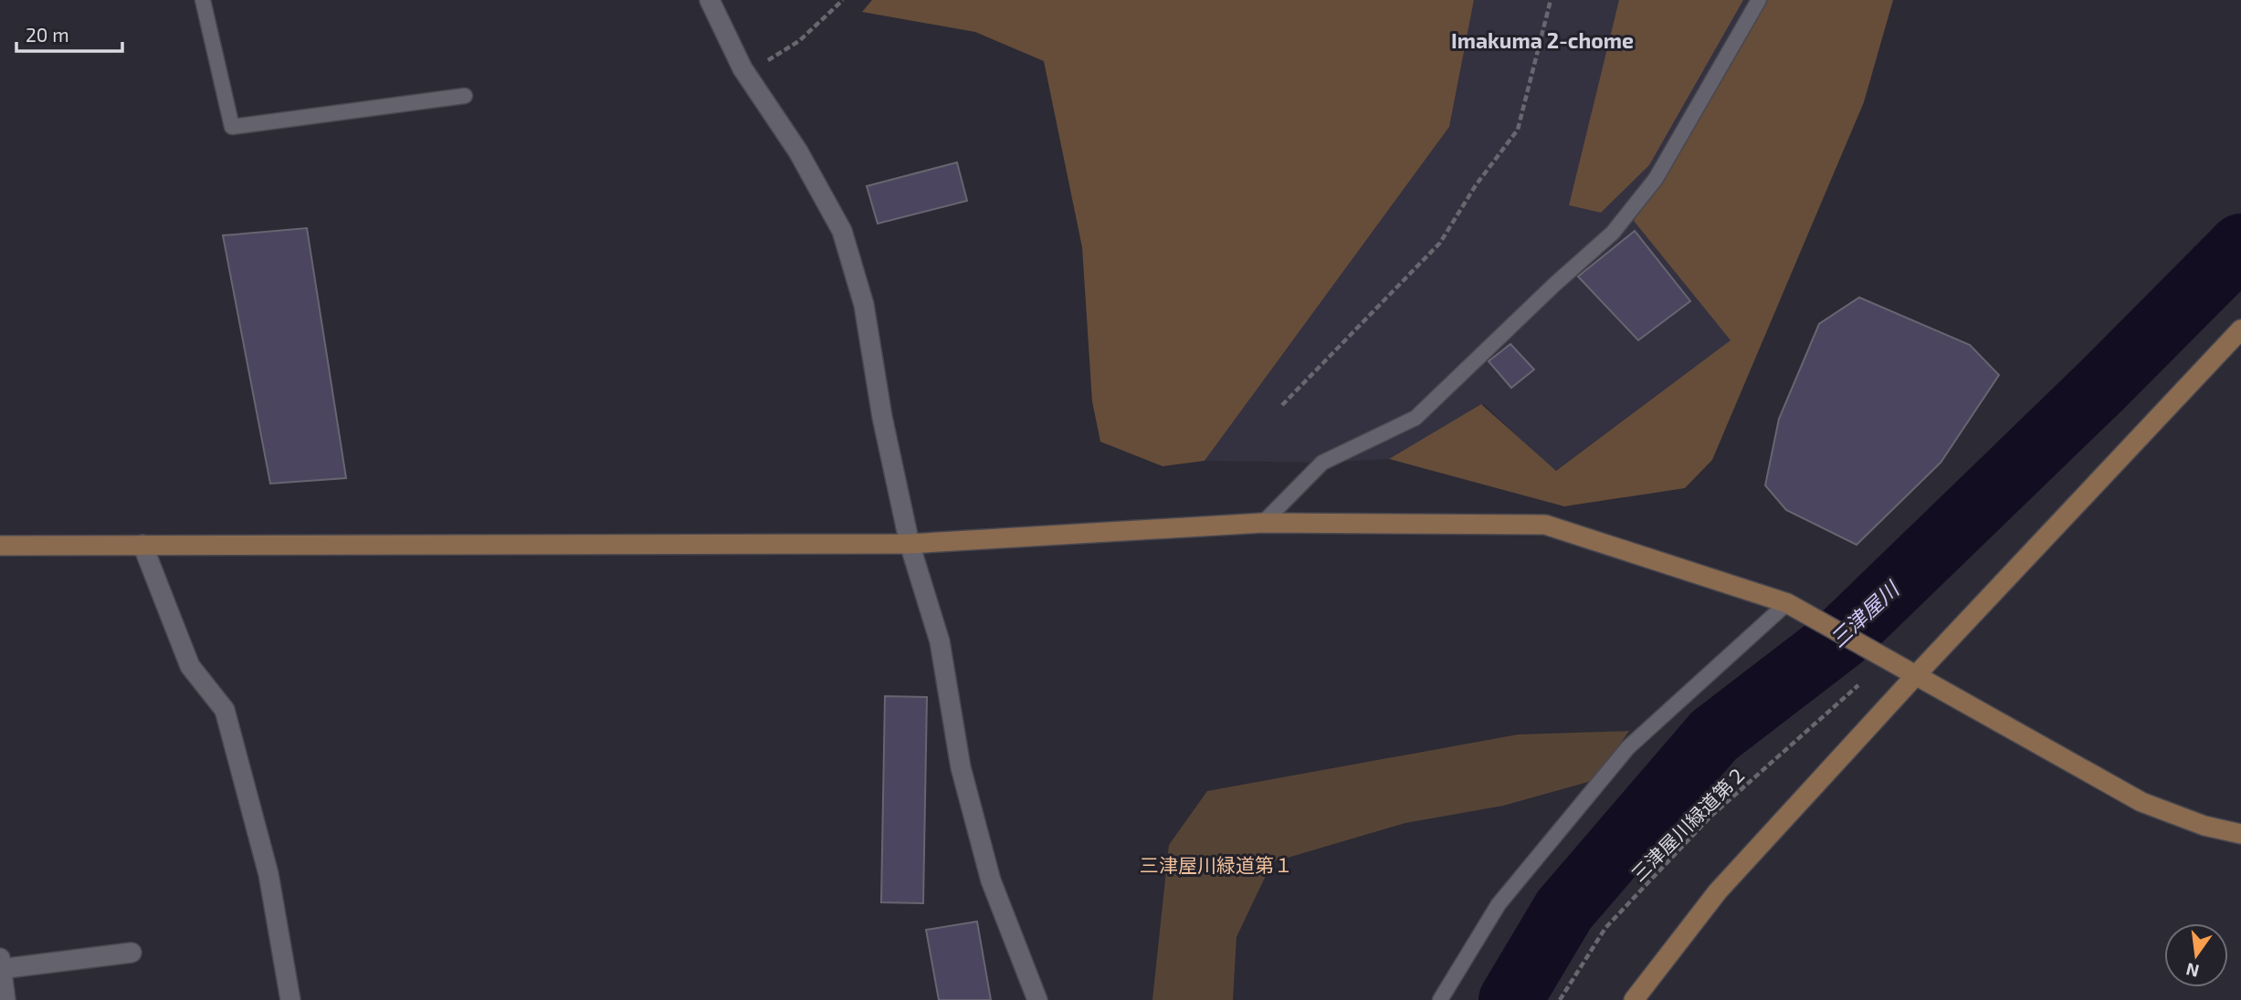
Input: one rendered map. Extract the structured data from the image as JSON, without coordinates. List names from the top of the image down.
{
  "streets": {
    "path": ["三津屋川緑道第２"]
  },
  "districts": ["Imakuma 2-chome"],
  "water": ["三津屋川"],
  "parks": ["三津屋川緑道第１"],
  "scale_bar": "20 m",
  "north": "bottom"
}
